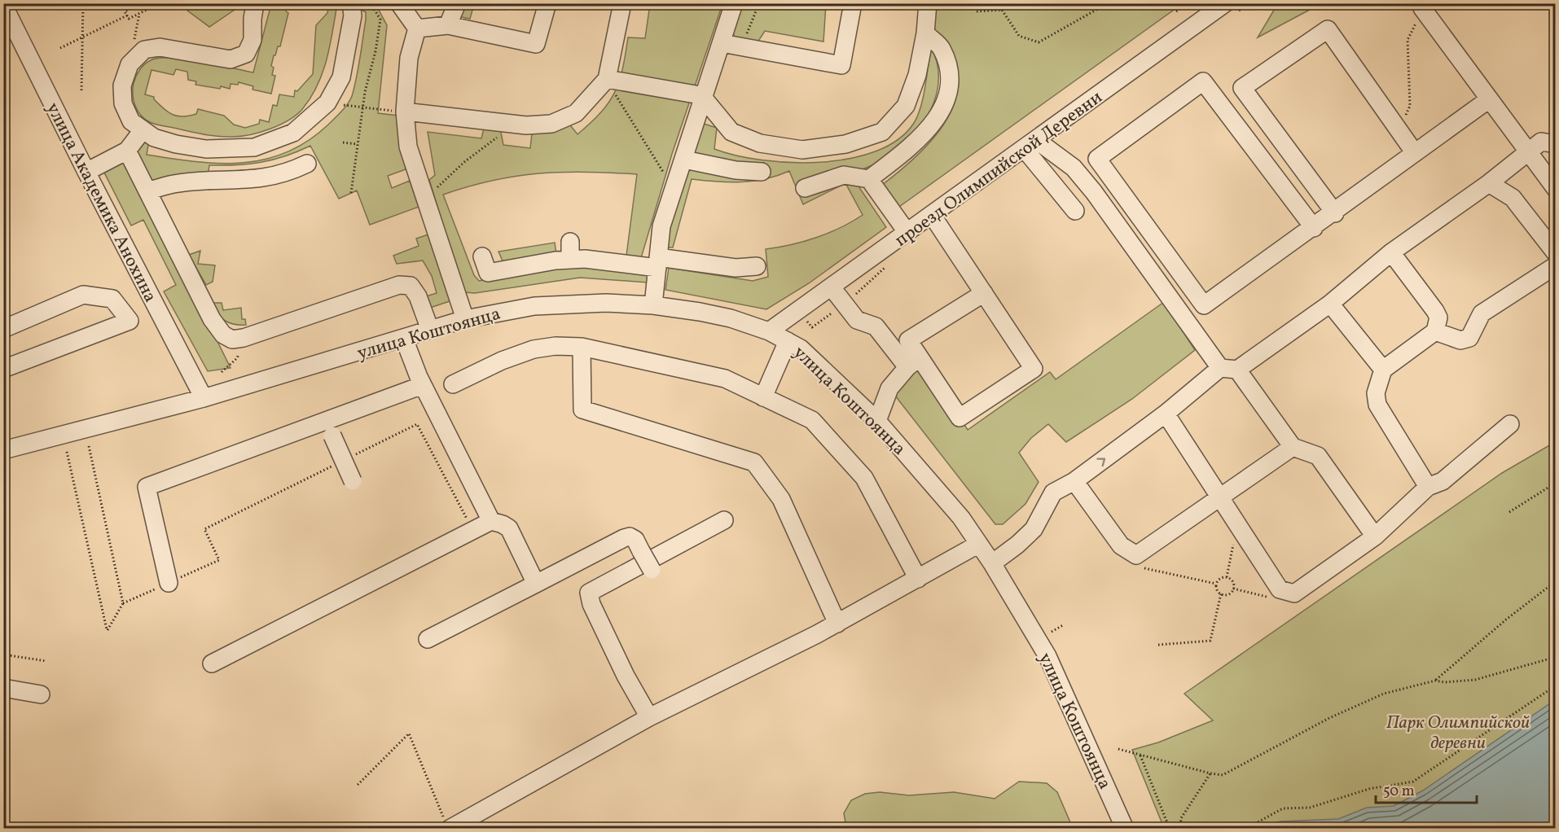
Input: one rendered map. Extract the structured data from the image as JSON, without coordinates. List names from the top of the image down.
{
  "streets": {
    "street": ["проезд Олимпийской Деревни", "улица Академика Анохина", "улица Коштоянца"]
  },
  "crossings": [
    ["проезд Олимпийской Деревни", "улица Коштоянца"],
    ["улица Академика Анохина", "улица Коштоянца"]
  ],
  "parks": ["Парк Олимпийской деревни"],
  "scale_bar": "50 m"
}
